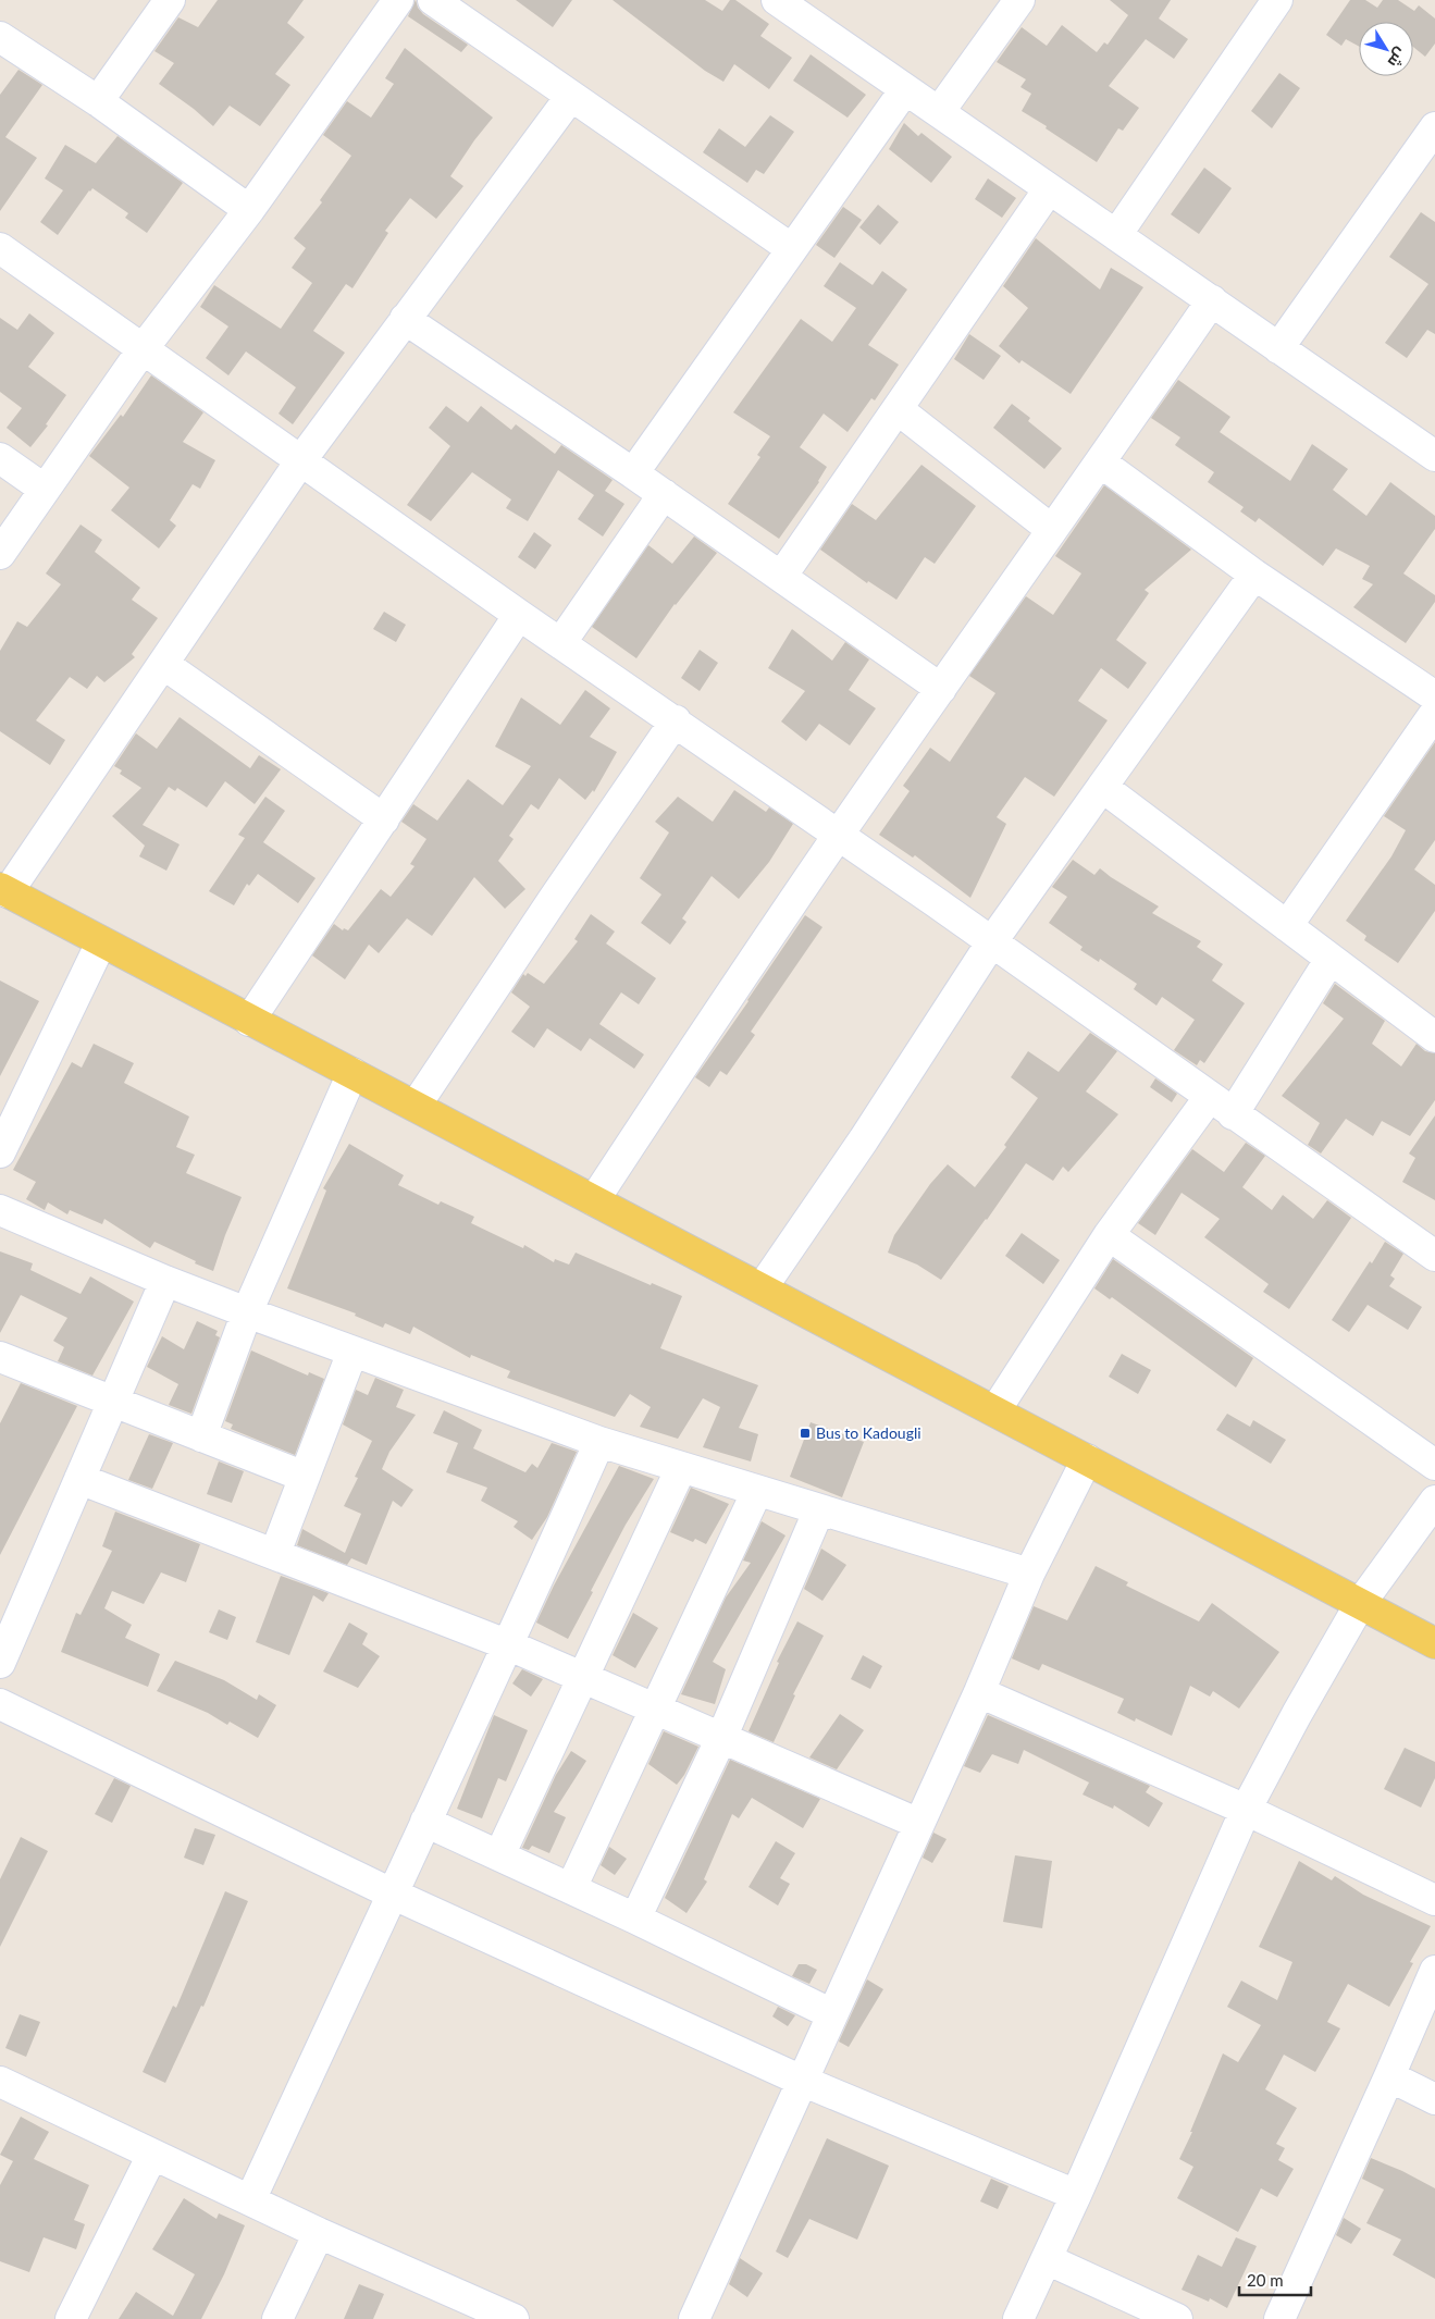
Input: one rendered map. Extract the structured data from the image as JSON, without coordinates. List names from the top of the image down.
{
  "places": {
    "transit": ["Bus to Kadougli"]
  },
  "scale_bar": "20 m",
  "north": "bottom right"
}
